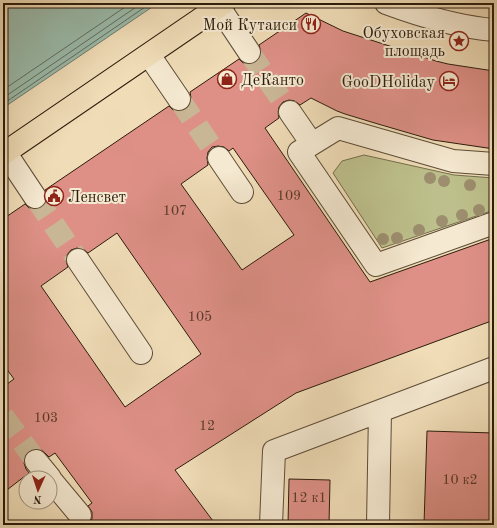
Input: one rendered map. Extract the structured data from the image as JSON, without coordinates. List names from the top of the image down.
{
  "places": {
    "restaurant": ["Мой Кутаиси"],
    "place": ["Обуховская площадь"],
    "shop": ["ДеКанто"],
    "hotel": ["GooDHoliday"],
    "public building": ["Ленсвет"]
  },
  "house_numbers": [
    "109",
    "107",
    "105",
    "103",
    "12",
    "10 к2",
    "12 к1"
  ],
  "north": "bottom"
}
